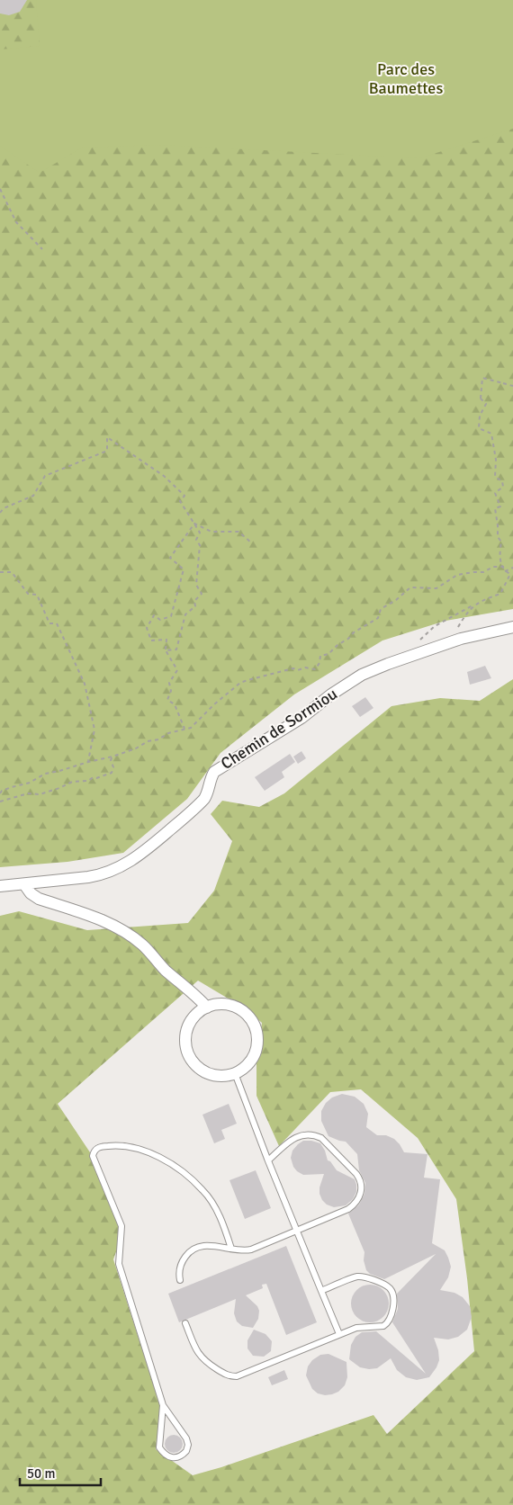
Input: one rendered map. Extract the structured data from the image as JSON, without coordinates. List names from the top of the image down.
{
  "streets": {
    "street": ["Chemin de Sormiou"]
  },
  "parks": ["Parc des Baumettes"],
  "scale_bar": "50 m"
}
